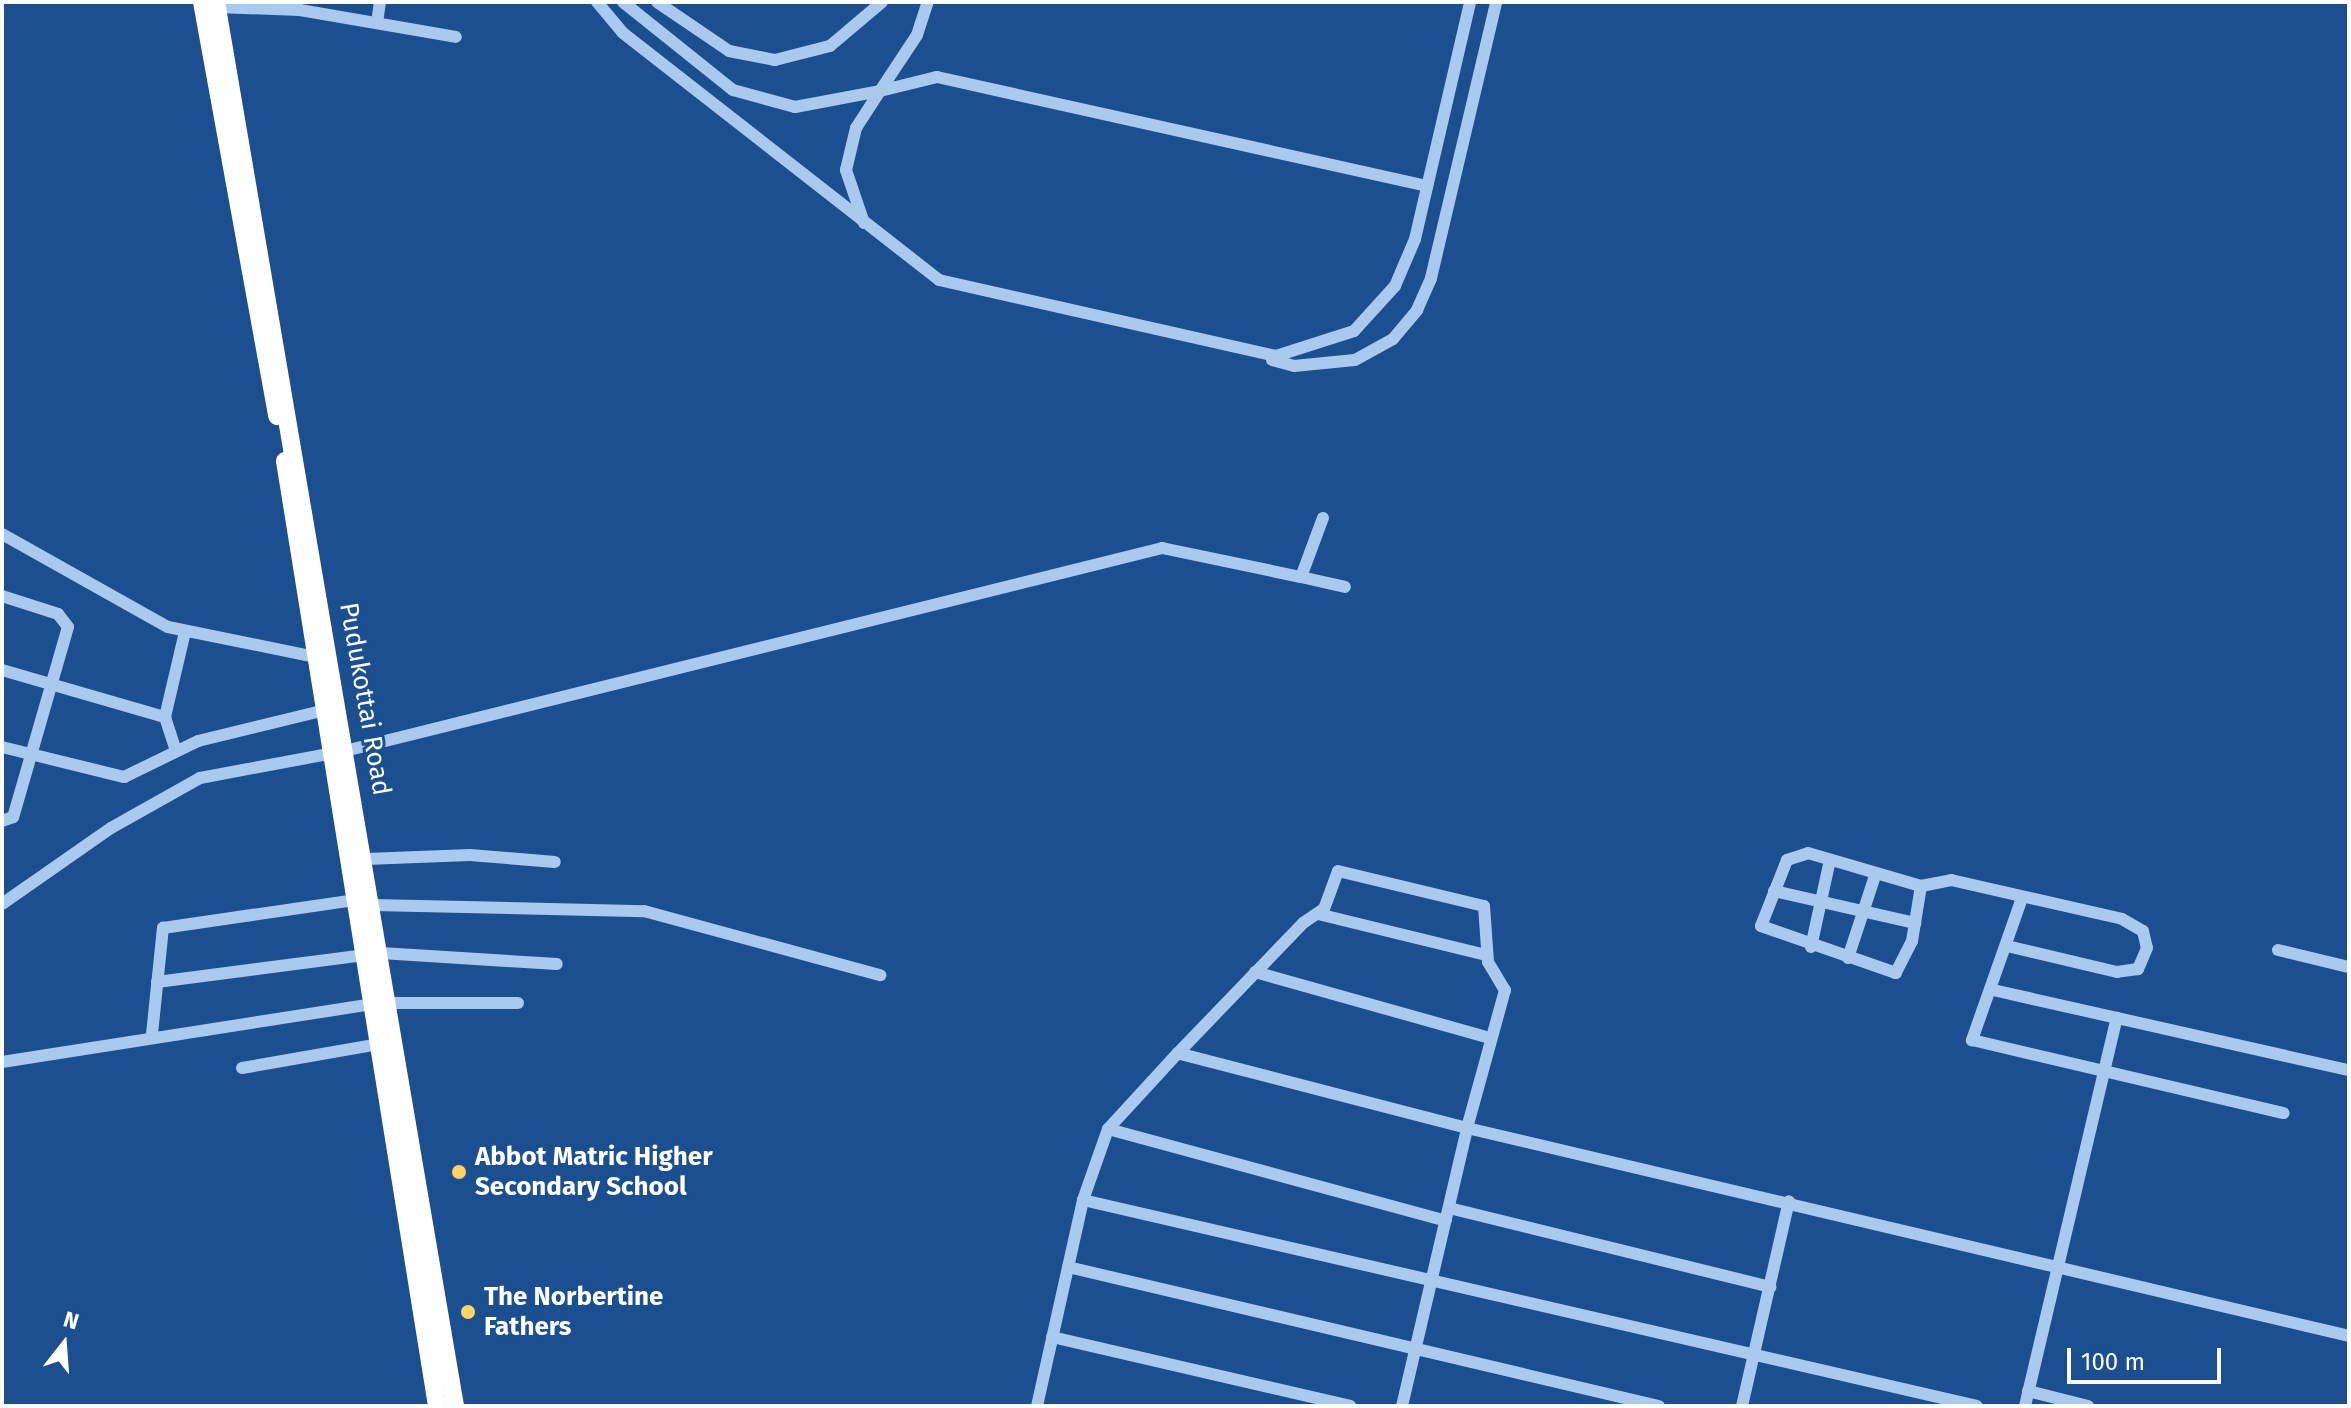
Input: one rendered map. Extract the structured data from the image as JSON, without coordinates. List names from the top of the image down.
{
  "streets": {
    "highway": ["Pudukottai Road"]
  },
  "places": ["Abbot Matric Higher Secondary School", "The Norbertine Fathers"],
  "scale_bar": "100 m",
  "north": "top"
}
